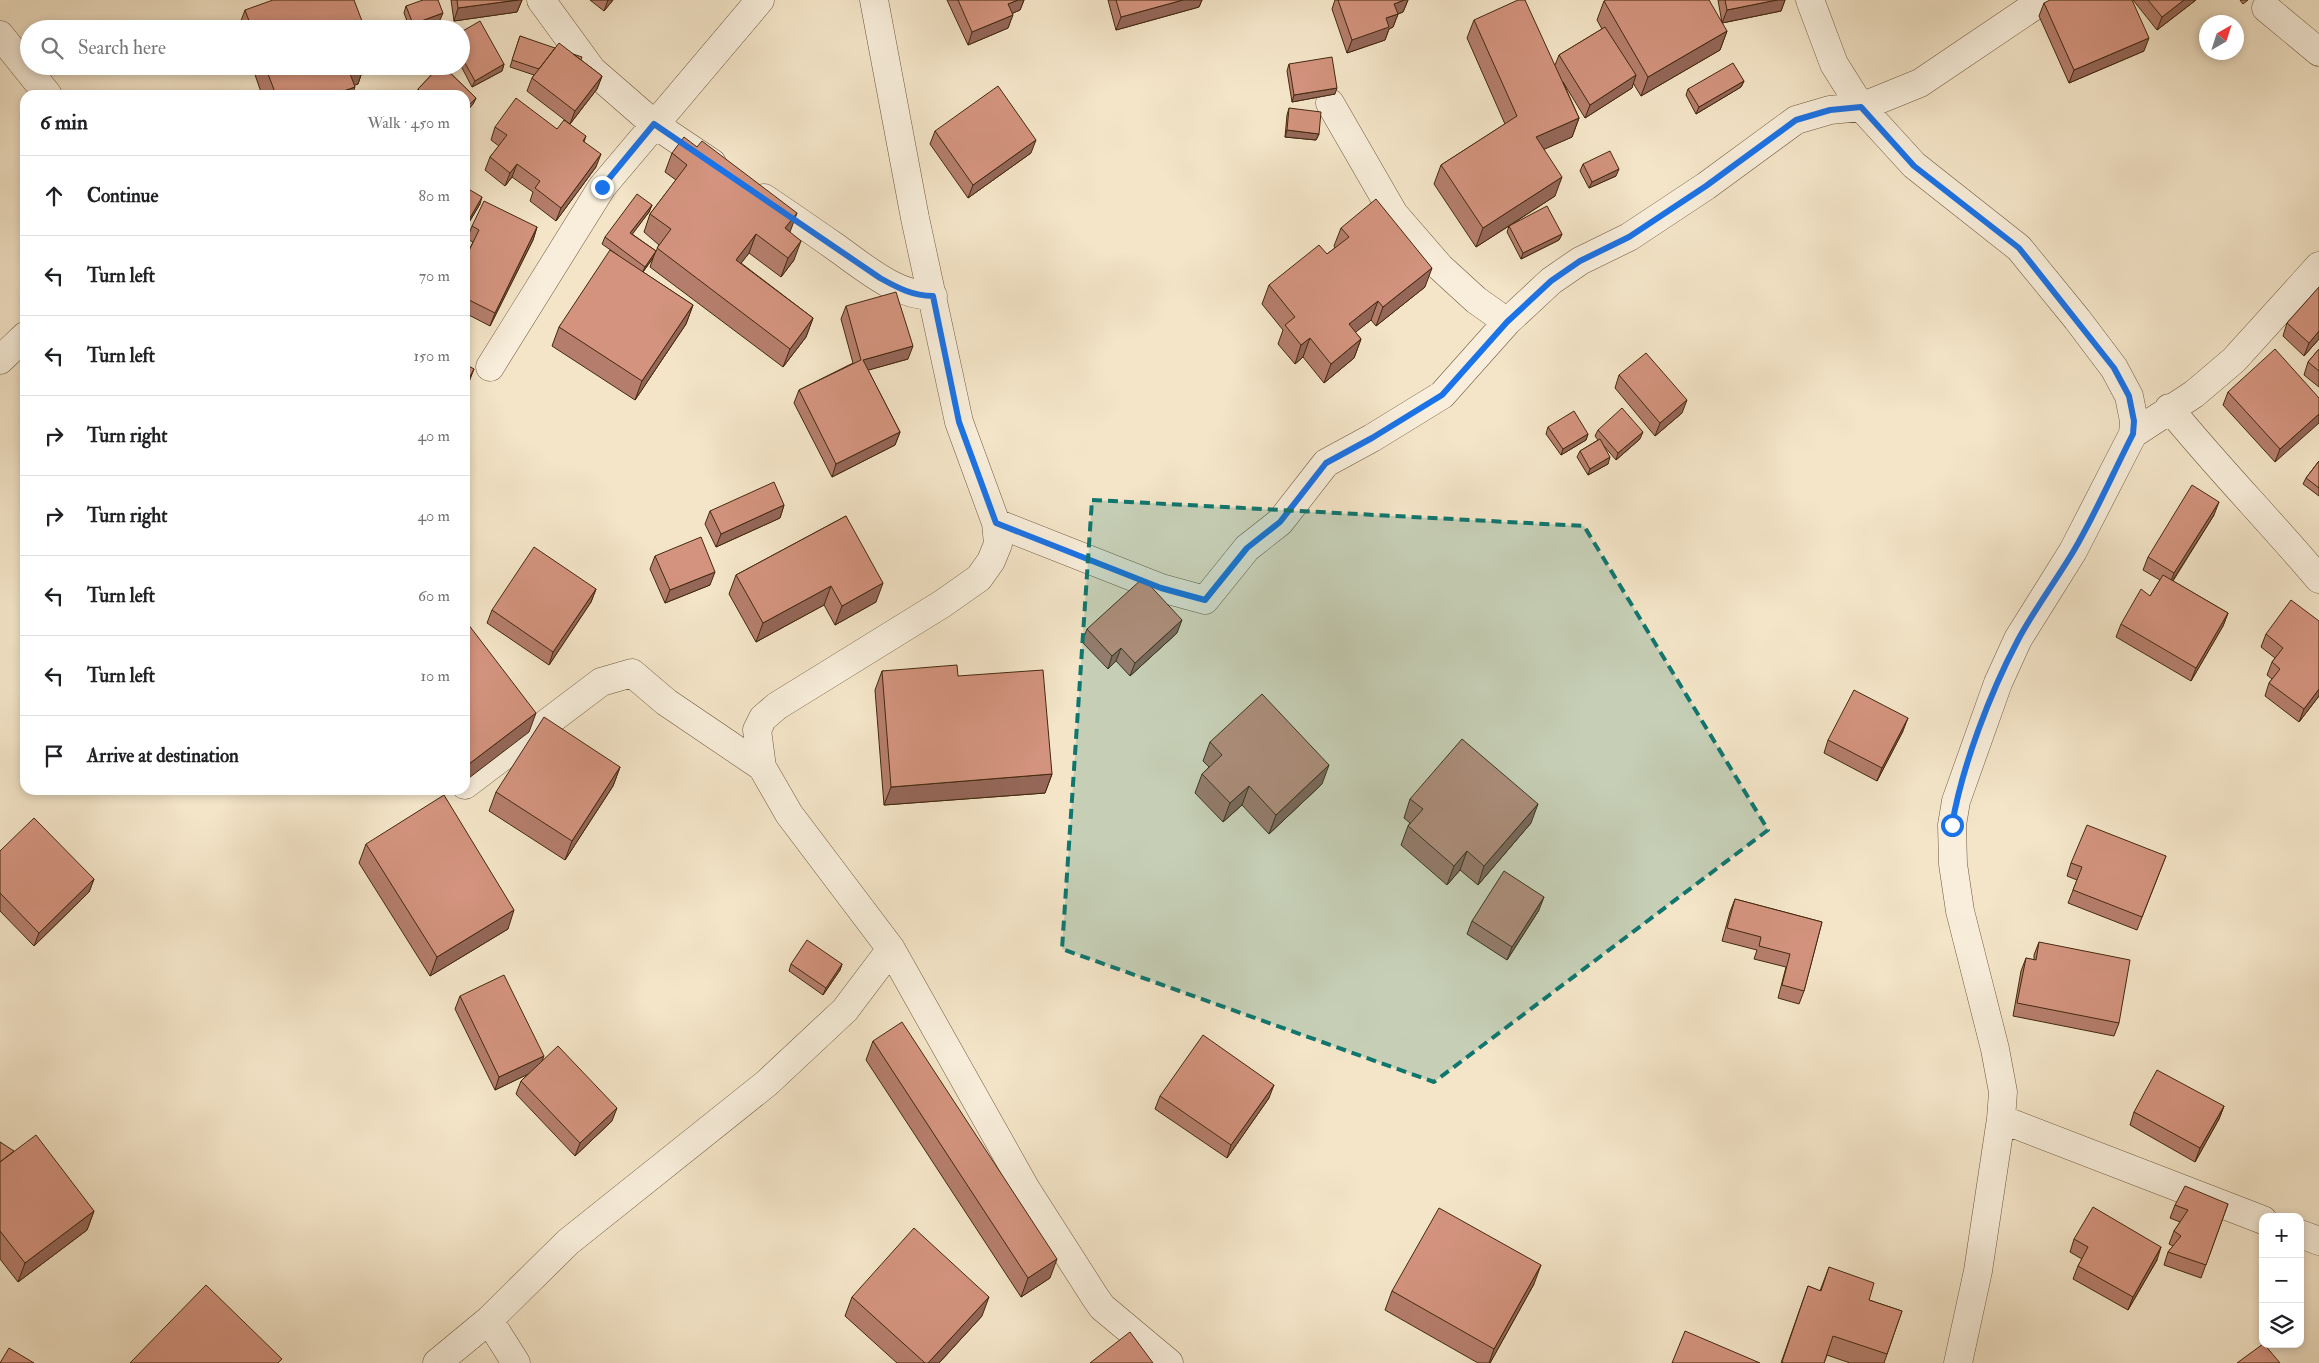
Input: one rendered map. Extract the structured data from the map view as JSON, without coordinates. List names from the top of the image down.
{
  "north": "top right",
  "page": {
    "search": "Search here",
    "heading": ["6 min", "Walk · 450 m"],
    "list": [
      ["Continue", "80 m"],
      ["Turn left", "70 m"],
      ["Turn left", "150 m"],
      ["Turn right", "40 m"],
      ["Turn right", "40 m"],
      ["Turn left", "60 m"],
      ["Turn left", "10 m"],
      "Arrive at destination"
    ],
    "map_buttons": ["+", "−"]
  }
}
